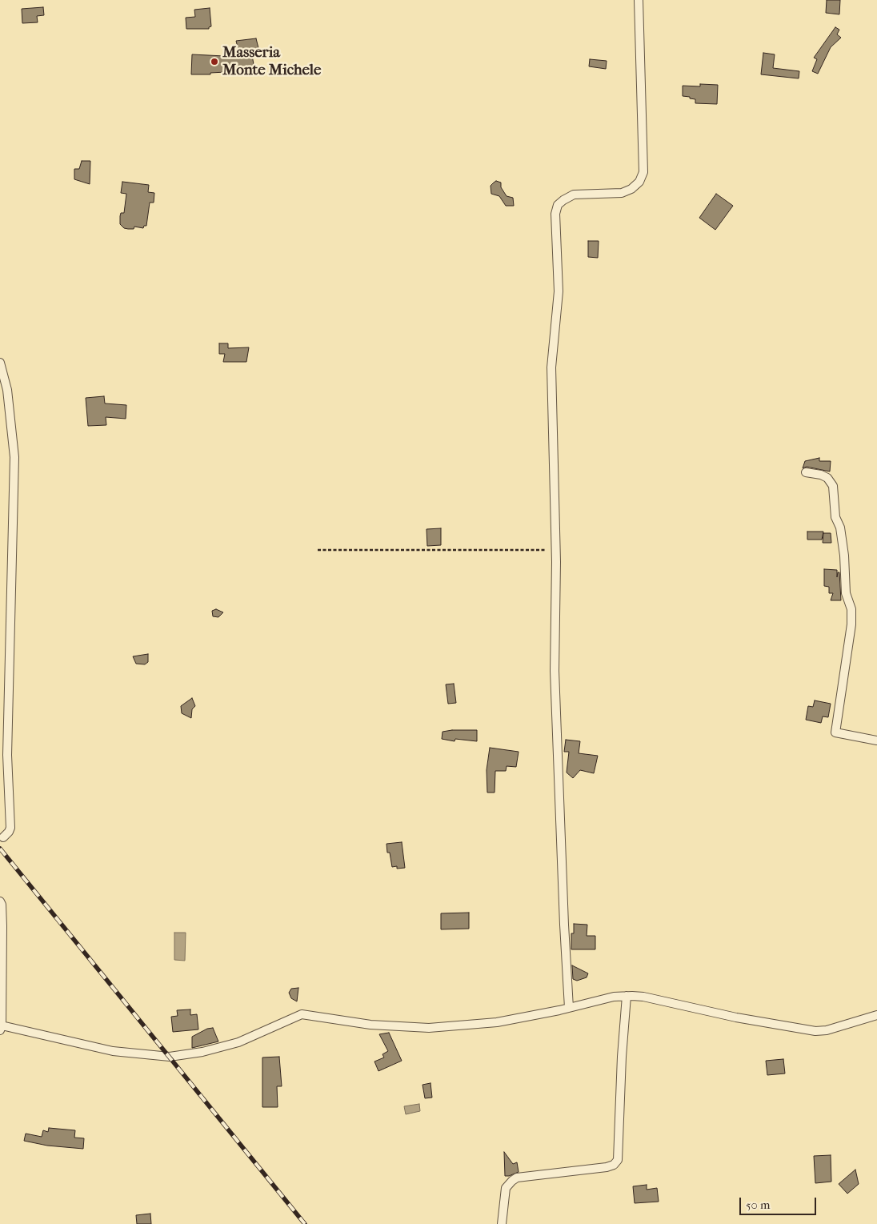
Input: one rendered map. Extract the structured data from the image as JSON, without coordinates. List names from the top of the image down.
{
  "places": ["Masseria Monte Michele"],
  "scale_bar": "50 m"
}
